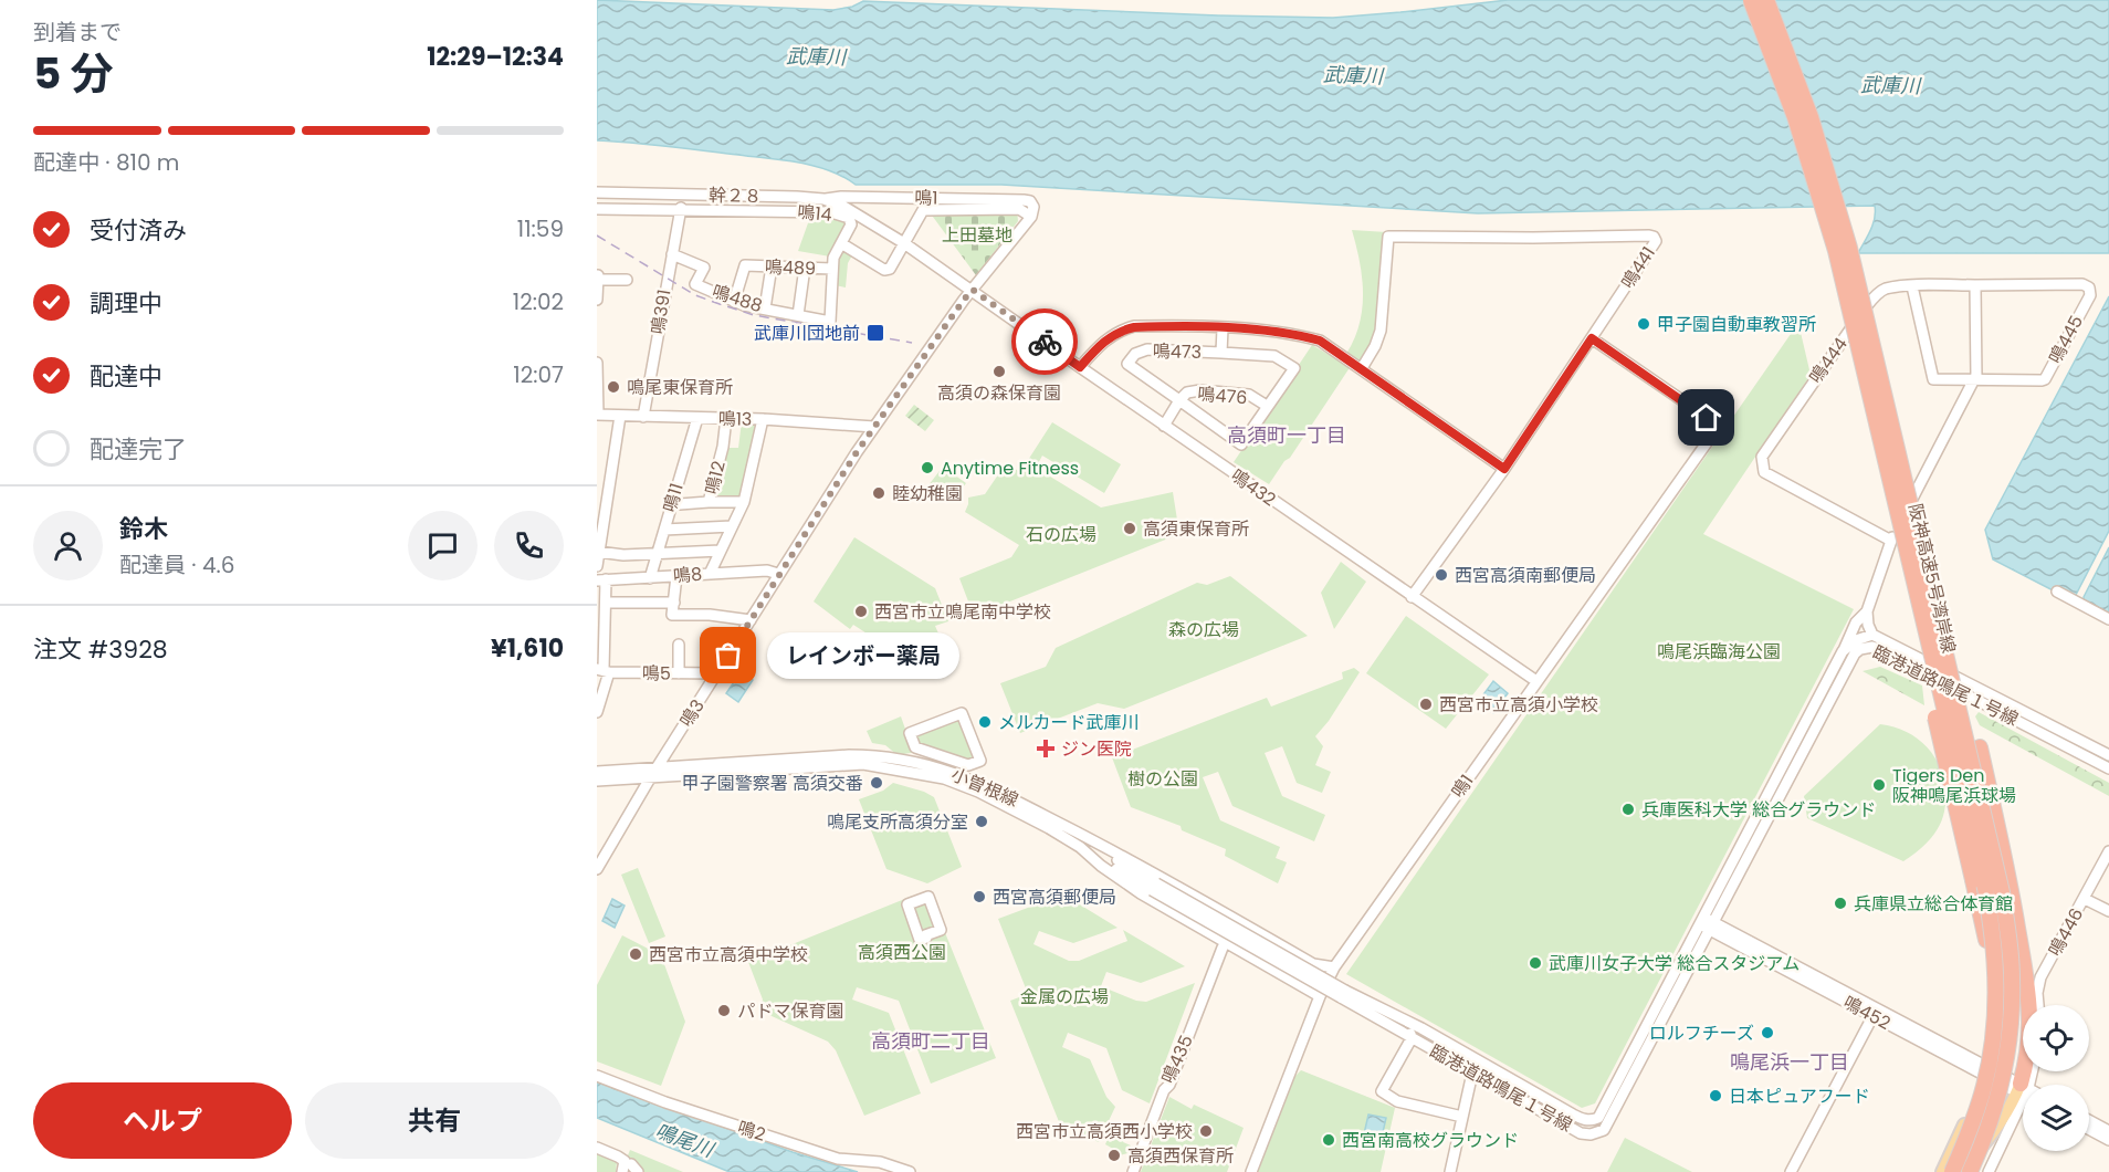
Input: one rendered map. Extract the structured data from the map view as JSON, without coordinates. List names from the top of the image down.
{
  "streets": {
    "highway": ["阪神高速5号湾岸線"],
    "street": [
      "幹２８",
      "鳴1",
      "鳴14",
      "鳴489",
      "鳴441",
      "鳴488",
      "鳴391",
      "鳴445",
      "鳴473",
      "鳴444",
      "鳴476",
      "鳴13",
      "鳴12",
      "鳴432",
      "鳴11",
      "鳴8",
      "鳴5",
      "臨港道路鳴尾１号線",
      "鳴3",
      "小曽根線",
      "鳴446",
      "鳴452",
      "鳴435",
      "鳴2"
    ]
  },
  "crossings": [
    ["幹２８", "鳴1"],
    ["幹２８", "鳴14"],
    ["幹２８", "鳴432"],
    ["鳴1", "鳴14"],
    ["鳴1", "鳴441"],
    ["鳴1", "鳴432"],
    ["鳴1", "鳴3"],
    ["鳴1", "小曽根線"],
    ["鳴14", "鳴488"],
    ["鳴14", "鳴391"],
    ["鳴14", "鳴432"],
    ["鳴14", "鳴3"],
    ["鳴489", "鳴488"],
    ["鳴441", "鳴432"],
    ["鳴488", "鳴391"],
    ["鳴391", "鳴13"],
    ["鳴445", "鳴444"],
    ["鳴473", "鳴476"],
    ["鳴13", "鳴12"],
    ["鳴13", "鳴11"],
    ["鳴13", "鳴3"],
    ["鳴12", "鳴8"],
    ["鳴432", "鳴3"],
    ["鳴11", "鳴8"],
    ["鳴8", "鳴3"],
    ["鳴5", "鳴3"],
    ["臨港道路鳴尾１号線", "鳴452"],
    ["鳴3", "小曽根線"]
  ],
  "districts": ["高須町一丁目", "高須町二丁目", "鳴尾浜一丁目"],
  "water": ["武庫川", "鳴尾川"],
  "parks": [
    "上田墓地",
    "石の広場",
    "森の広場",
    "鳴尾浜臨海公園",
    "樹の公園",
    "高須西公園",
    "金属の広場"
  ],
  "places": {
    "other": [
      "甲子園自動車教習所",
      "高須の森保育園",
      "鳴尾東保育所",
      "Anytime Fitness",
      "睦幼稚園",
      "高須東保育所",
      "西宮高須南郵便局",
      "西宮市立鳴尾南中学校",
      "レインボー薬局",
      "西宮市立高須小学校",
      "メルカード武庫川",
      "甲子園警察署 高須交番",
      "Tigers Den 阪神鳴尾浜球場",
      "兵庫医科大学 総合グラウンド",
      "鳴尾支所高須分室",
      "西宮高須郵便局",
      "兵庫県立総合体育館",
      "西宮市立高須中学校",
      "武庫川女子大学 総合スタジアム",
      "パドマ保育園",
      "ロルフチーズ",
      "日本ピュアフード",
      "西宮市立高須西小学校",
      "西宮南高校グラウンド",
      "高須西保育所"
    ],
    "transit": ["武庫川団地前"],
    "health": ["ジン医院"]
  },
  "page": {
    "heading": ["5 分", "到着まで", "12:29–12:34"],
    "panel": [
      "鈴木",
      "配達員 · 4.6",
      "注文 #3928",
      "¥1,610"
    ],
    "bar": "配達中 · 810 m",
    "list": [
      ["受付済み", "11:59"],
      ["調理中", "12:02"],
      ["配達中", "12:07"],
      "配達完了"
    ],
    "bubble": "レインボー薬局",
    "buttons": ["ヘルプ", "共有"]
  }
}
